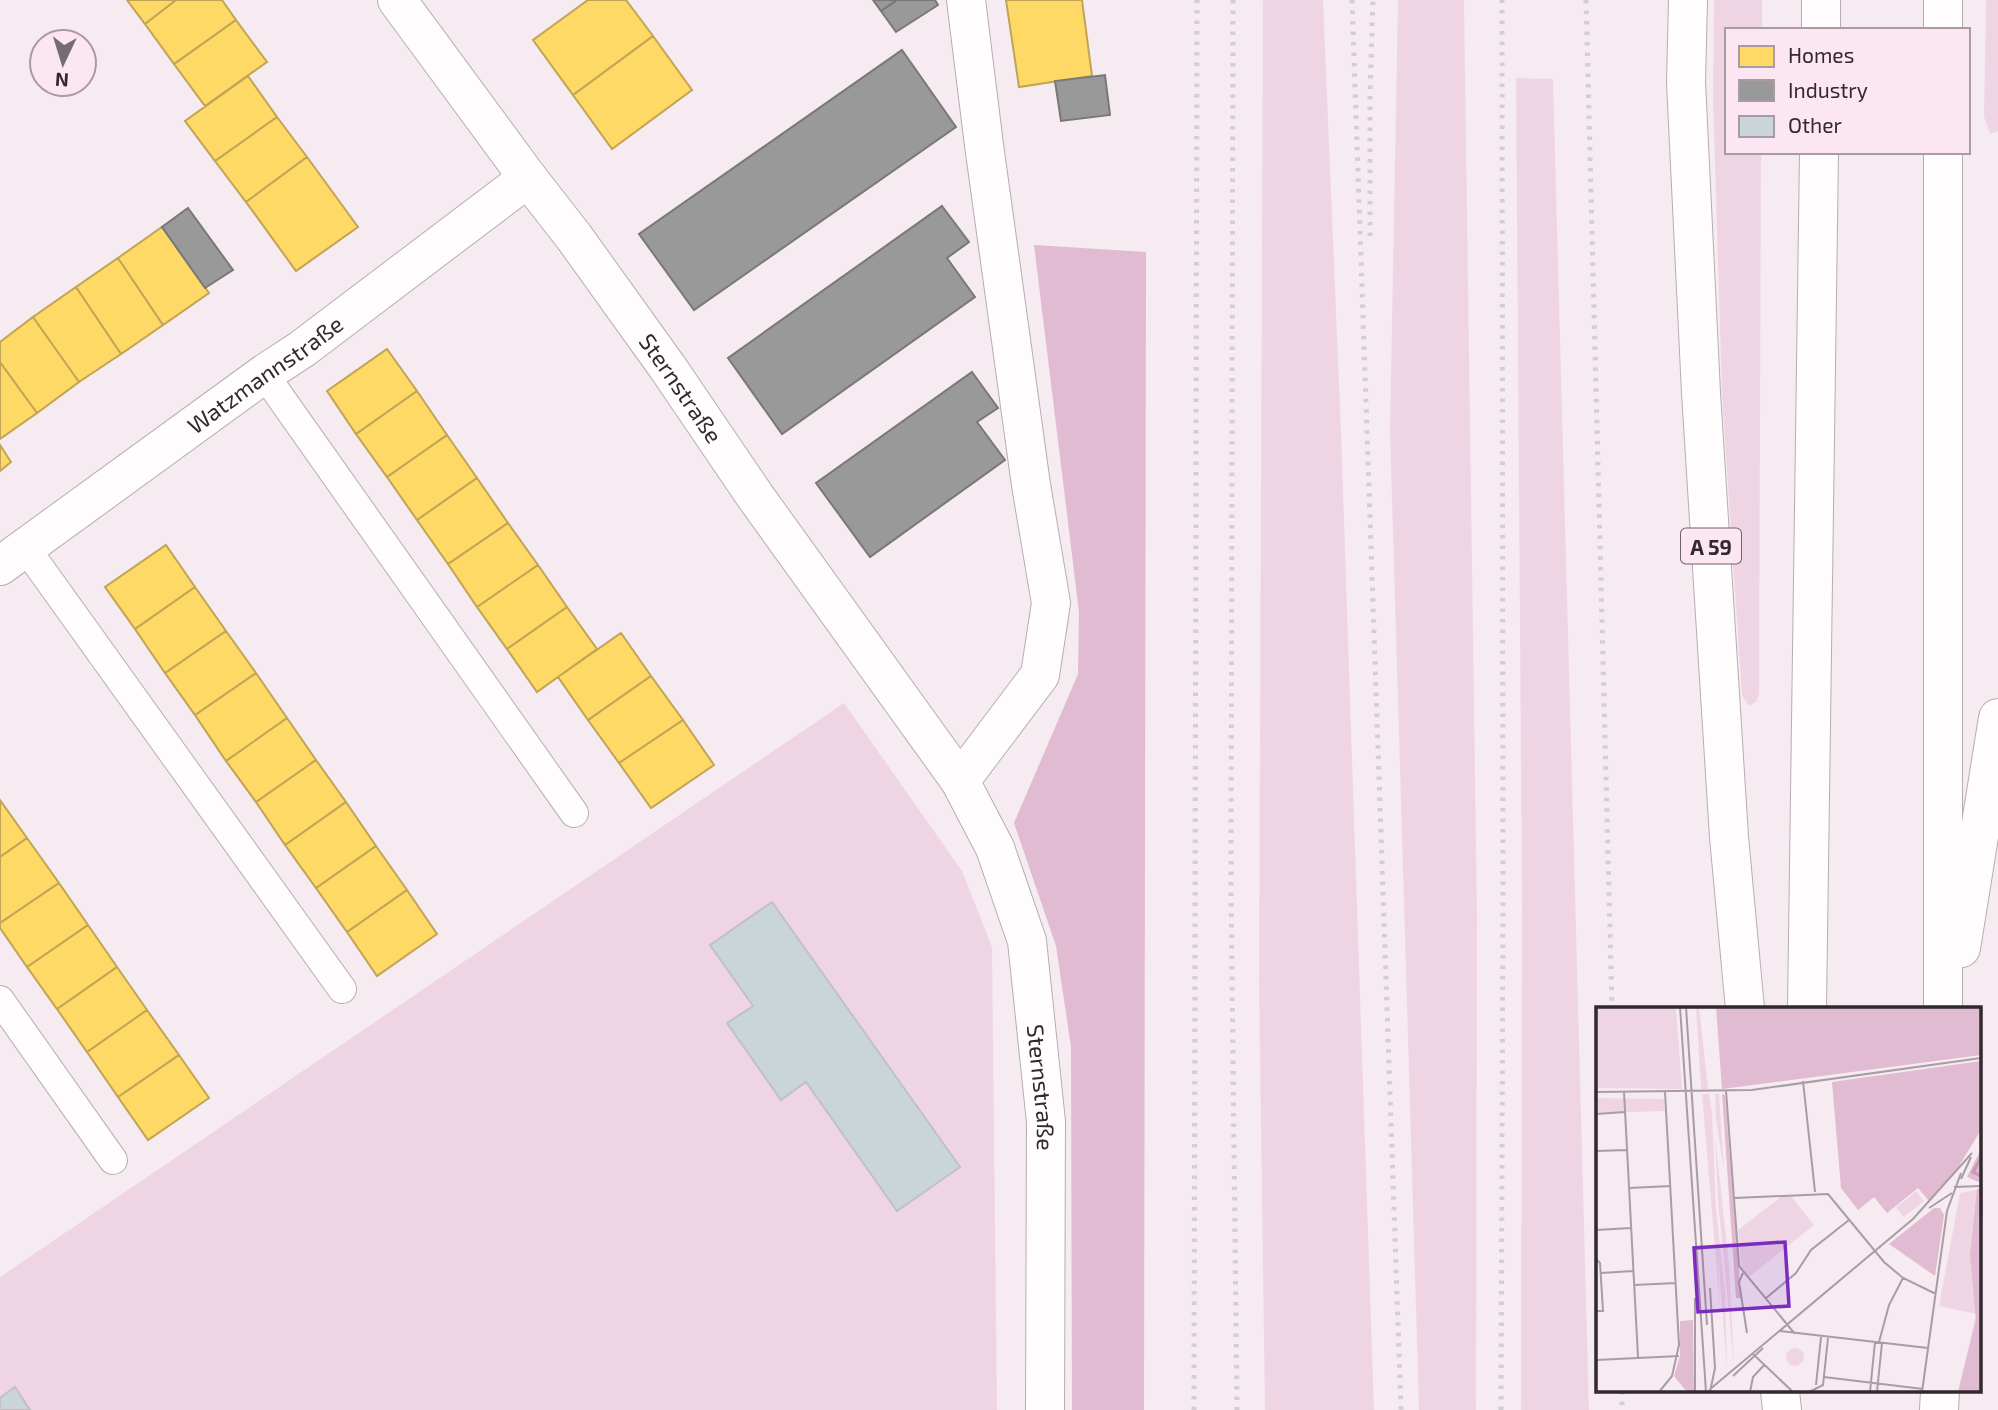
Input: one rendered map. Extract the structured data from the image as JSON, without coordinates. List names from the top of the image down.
{
  "streets": {
    "main road": ["Watzmannstraße", "Sternstraße", "A 59"]
  },
  "crossings": [
    ["Watzmannstraße", "Sternstraße"]
  ],
  "legend": ["Homes", "Industry", "Other"],
  "north": "bottom"
}
